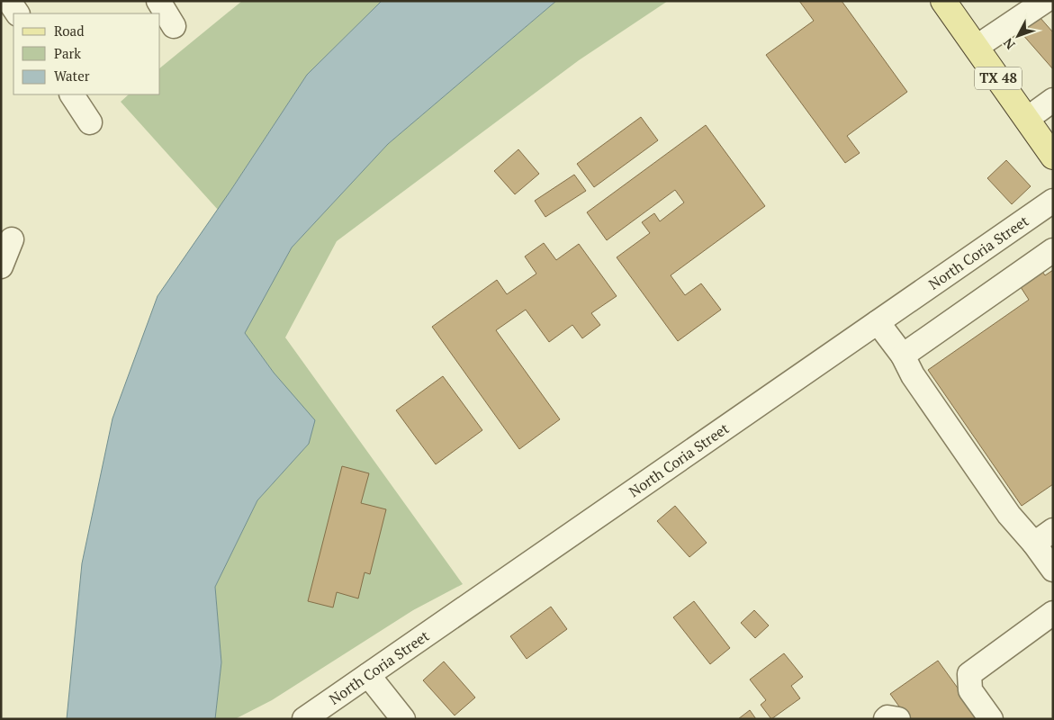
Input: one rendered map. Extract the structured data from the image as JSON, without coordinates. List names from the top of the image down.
{
  "streets": {
    "main road": ["TX 48"],
    "street": ["North Coria Street"]
  },
  "legend": ["Road", "Park", "Water"],
  "north": "bottom left"
}
